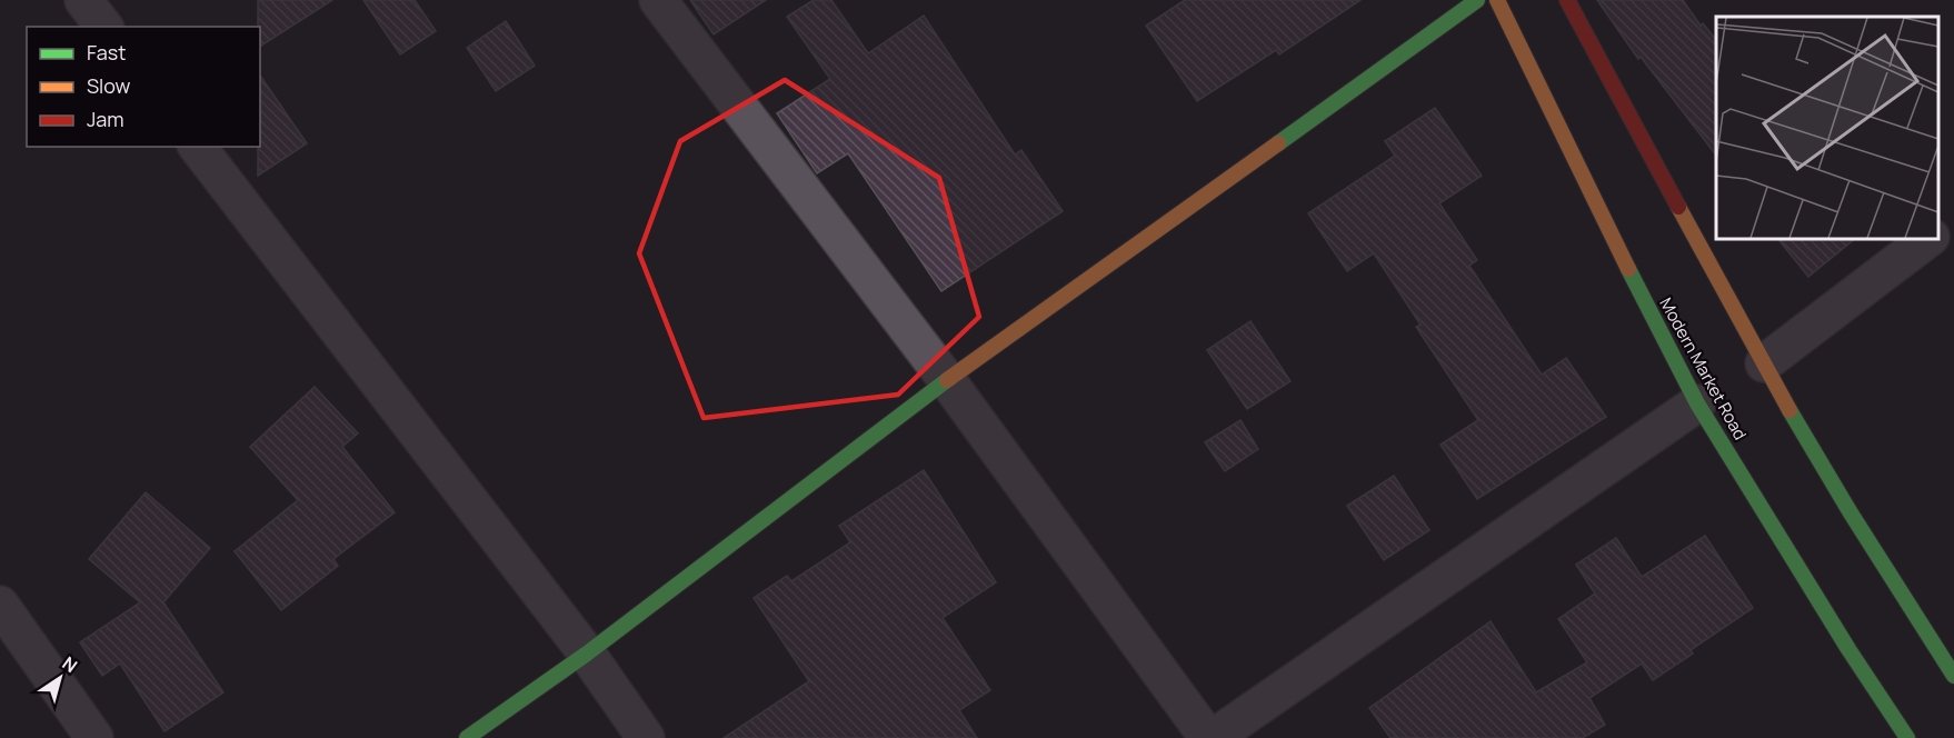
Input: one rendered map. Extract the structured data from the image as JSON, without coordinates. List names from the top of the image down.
{
  "streets": {
    "street": ["Modern Market Road"]
  },
  "legend": ["Fast", "Slow", "Jam"],
  "north": "top right"
}
